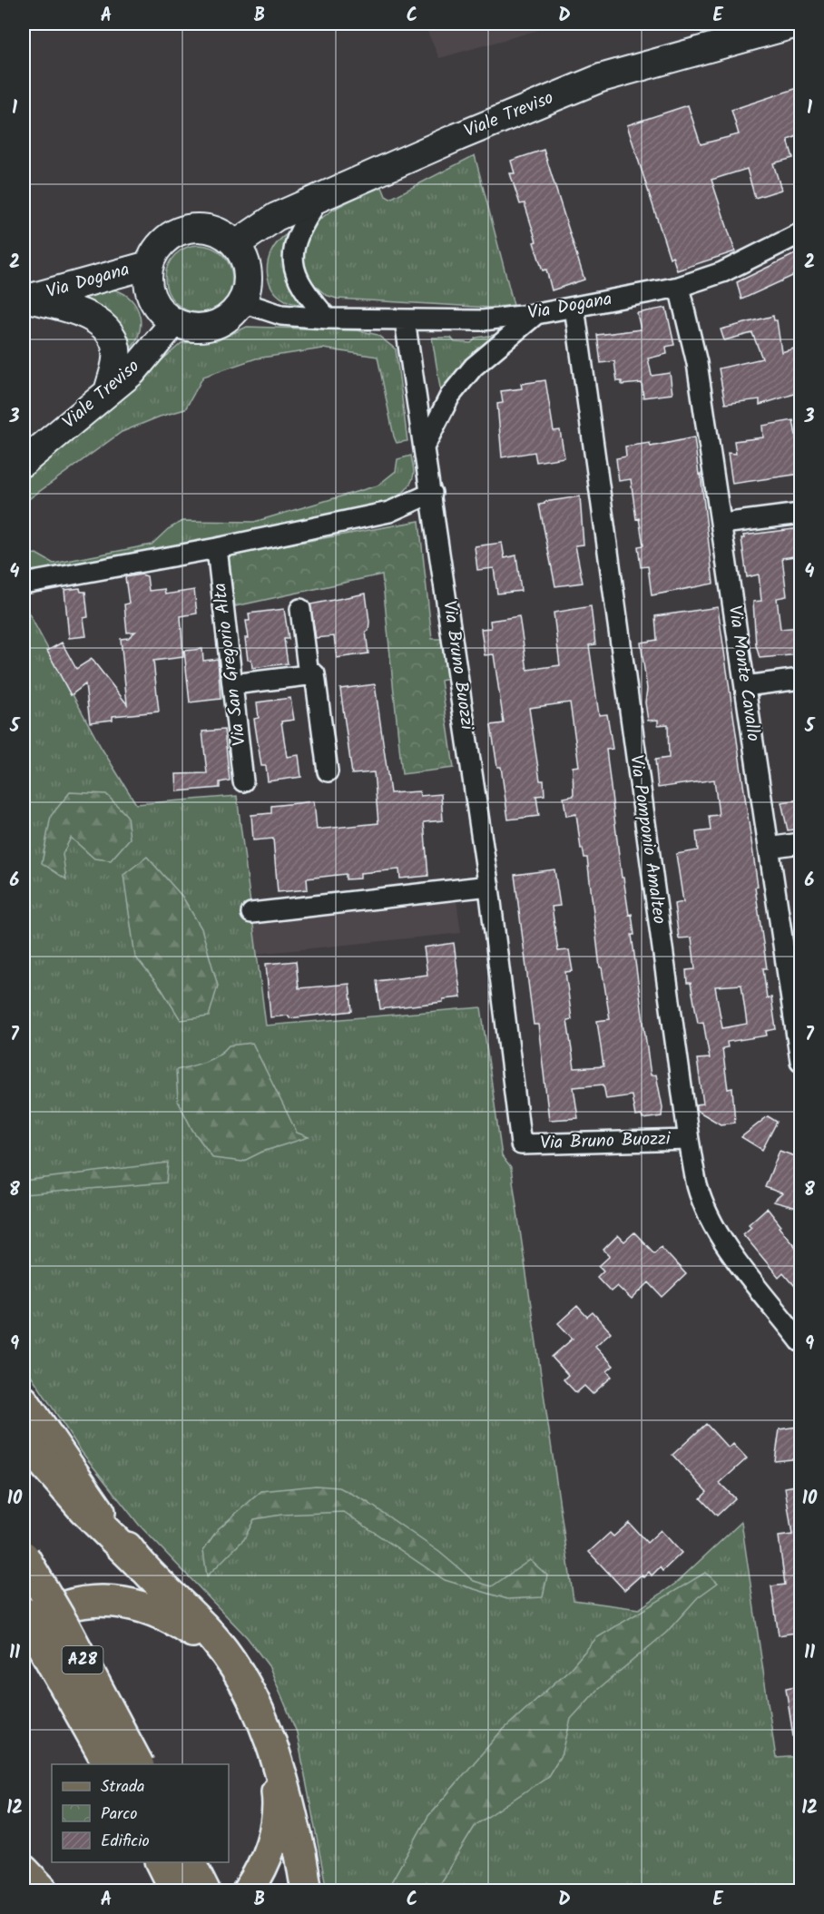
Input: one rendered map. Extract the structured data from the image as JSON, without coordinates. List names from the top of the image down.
{
  "streets": {
    "main road": ["Viale Treviso", "Via Dogana", "A28"],
    "street": [
      "Via San Gregorio Alta",
      "Via Bruno Buozzi",
      "Via Monte Cavallo",
      "Via Pomponio Amalteo"
    ]
  },
  "crossings": [
    ["Viale Treviso", "Via Dogana"],
    ["Via Dogana", "Via Bruno Buozzi"],
    ["Via Dogana", "Via Monte Cavallo"],
    ["Via Dogana", "Via Pomponio Amalteo"],
    ["Via Bruno Buozzi", "Via Pomponio Amalteo"]
  ],
  "legend": ["Strada", "Parco", "Edificio"],
  "grid": {
    "columns": [
      "A",
      "B",
      "C",
      "D",
      "E"
    ],
    "rows": [
      "1",
      "2",
      "3",
      "4",
      "5",
      "6",
      "7",
      "8",
      "9",
      "10",
      "11",
      "12"
    ]
  }
}
